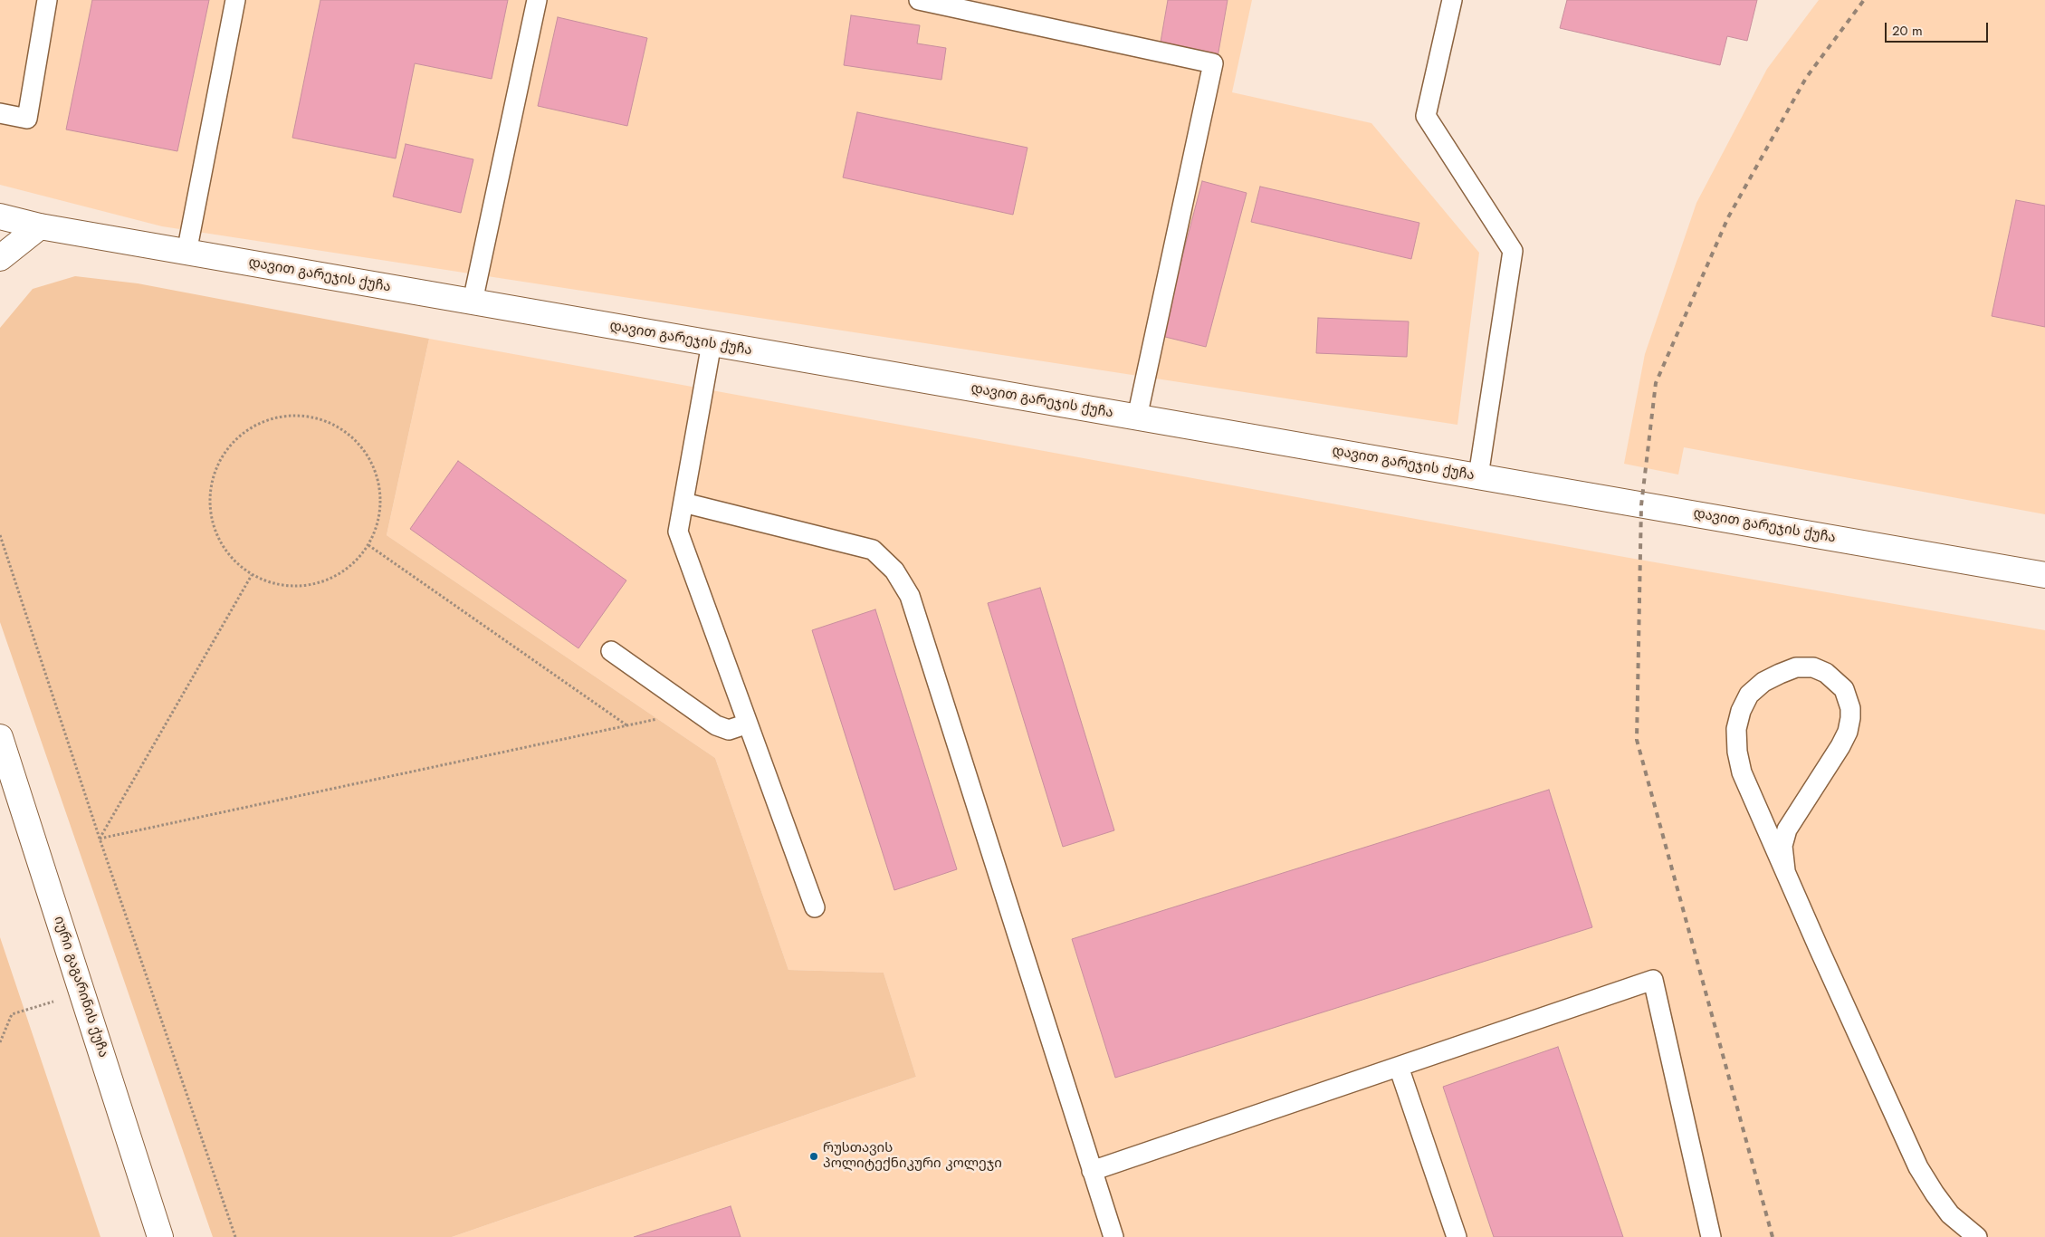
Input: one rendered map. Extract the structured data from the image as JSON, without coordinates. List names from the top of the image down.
{
  "streets": {
    "street": ["დავით გარეჯის ქუჩა", "იური გაგარინის ქუჩა"]
  },
  "places": ["რუსთავის პოლიტექნიკური კოლეჯი"],
  "scale_bar": "20 m"
}
